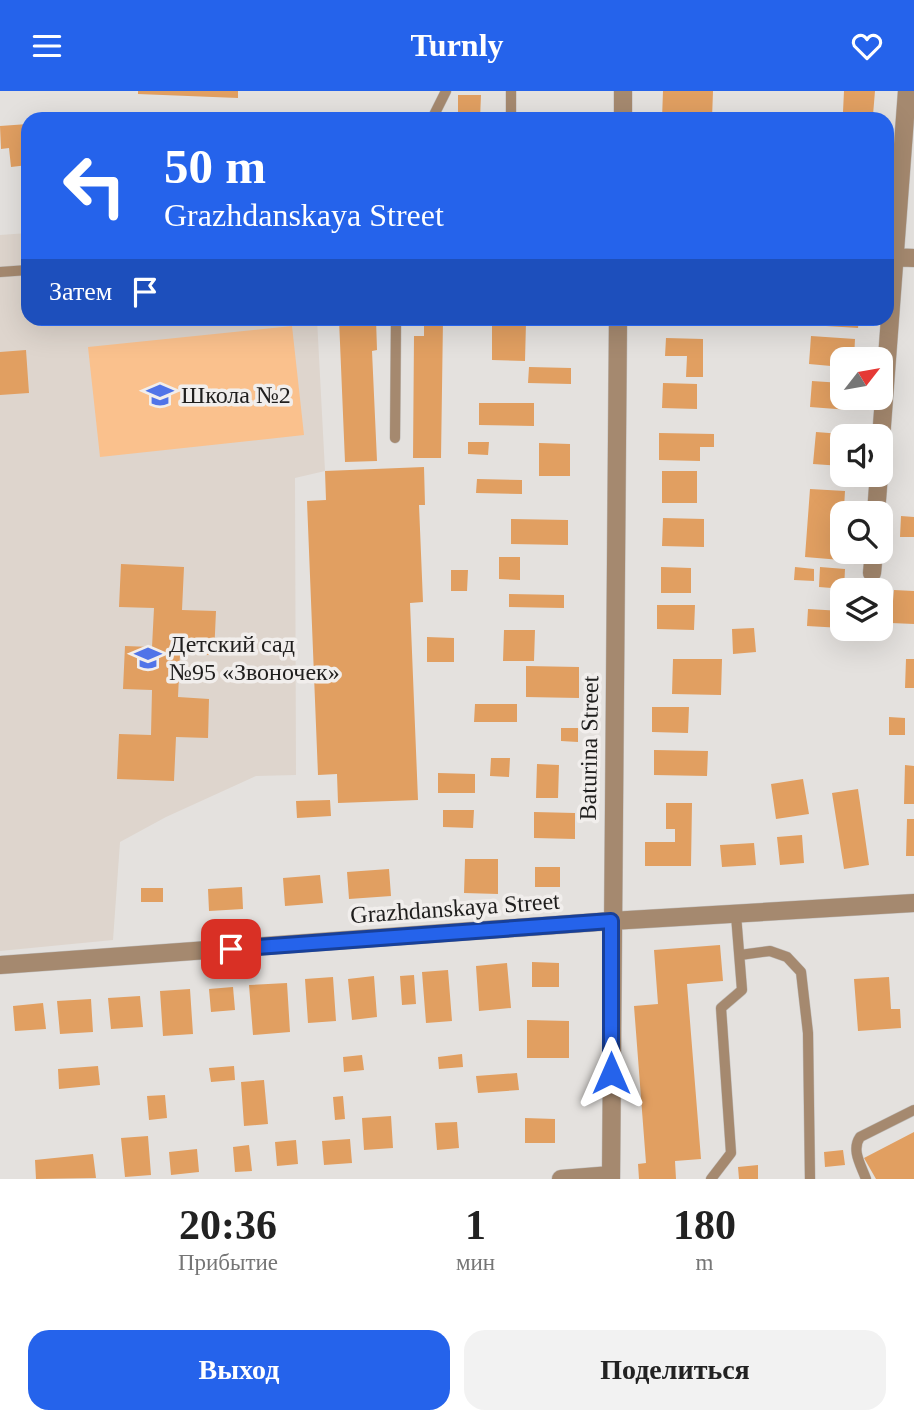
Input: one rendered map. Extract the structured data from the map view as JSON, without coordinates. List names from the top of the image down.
{
  "streets": {
    "street": ["Baturina Street", "Grazhdanskaya Street"]
  },
  "crossings": [
    ["Baturina Street", "Grazhdanskaya Street"]
  ],
  "places": {
    "school or university": ["Школа №2", "Детский сад №95 «Звоночек»"]
  },
  "north": "top right",
  "page": {
    "header": "Turnly",
    "turn": ["50 m", "Grazhdanskaya Street"],
    "then": "Затем",
    "eta": [
      "20:36",
      "Прибытие",
      "1",
      "мин",
      "180",
      "m"
    ],
    "buttons": ["Выход", "Поделиться"]
  }
}
